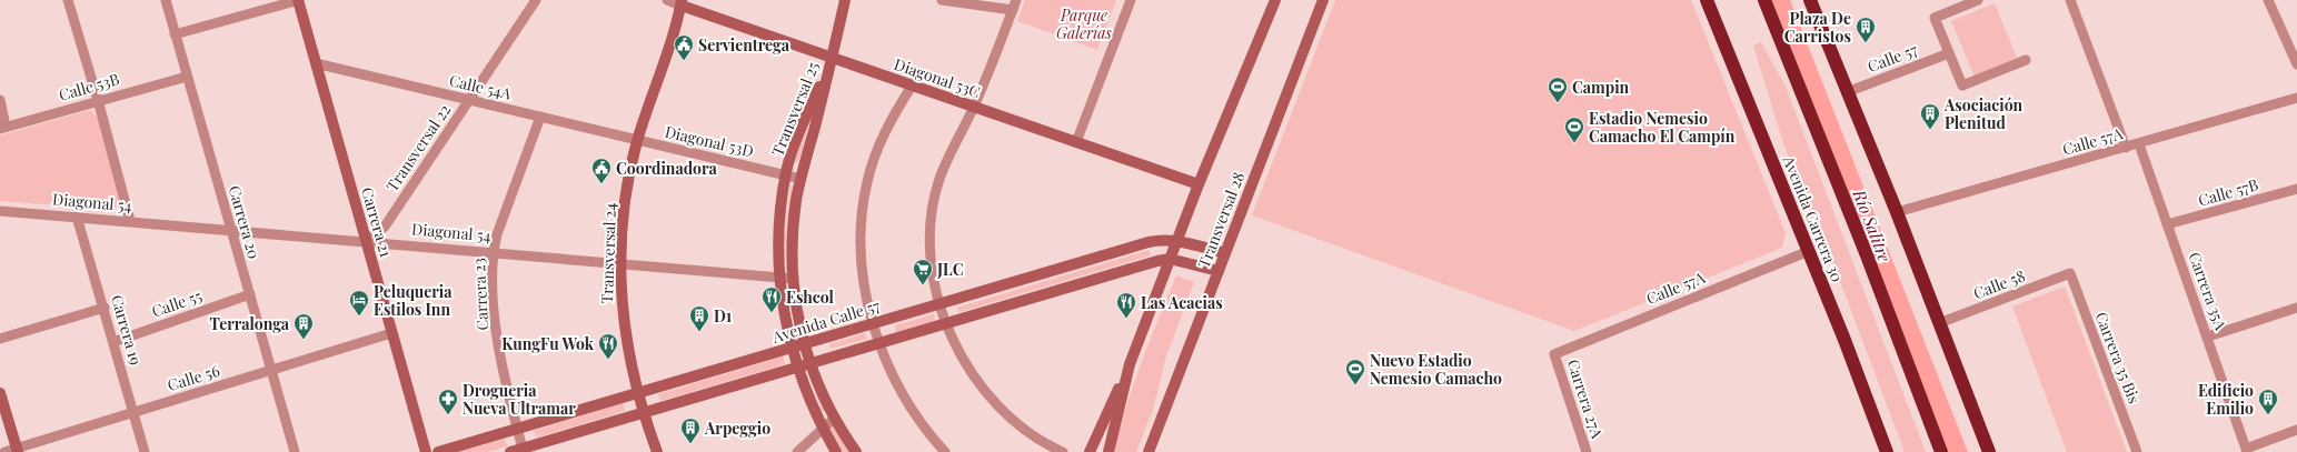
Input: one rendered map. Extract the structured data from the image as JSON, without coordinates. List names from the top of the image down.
{
  "streets": {
    "highway": ["Avenida Carrera 30"],
    "main road": [
      "Diagonal 53C",
      "Transversal 25",
      "Transversal 28",
      "Carrera 21",
      "Transversal 24",
      "Avenida Calle 57"
    ],
    "street": [
      "Calle 57",
      "Calle 53B",
      "Calle 54A",
      "Diagonal 53D",
      "Calle 57A",
      "Transversal 22",
      "Calle 57B",
      "Diagonal 54",
      "Carrera 20",
      "Calle 58",
      "Carrera 35A",
      "Carrera 23",
      "Calle 55",
      "Carrera 19",
      "Carrera 35 Bis",
      "Calle 56",
      "Carrera 27A"
    ]
  },
  "crossings": [
    ["Diagonal 53C", "Transversal 25"],
    ["Diagonal 53C", "Transversal 24"],
    ["Calle 53B", "Carrera 20"],
    ["Calle 54A", "Diagonal 53D"],
    ["Calle 54A", "Transversal 22"],
    ["Calle 54A", "Carrera 21"],
    ["Calle 54A", "Transversal 24"],
    ["Calle 54A", "Carrera 23"],
    ["Transversal 25", "Diagonal 53D"],
    ["Transversal 25", "Diagonal 54"],
    ["Transversal 25", "Avenida Calle 57"],
    ["Diagonal 53D", "Transversal 24"],
    ["Calle 57A", "Avenida Carrera 30"],
    ["Calle 57A", "Carrera 35A"],
    ["Calle 57A", "Carrera 27A"],
    ["Transversal 22", "Diagonal 54"],
    ["Transversal 22", "Carrera 21"],
    ["Calle 57B", "Carrera 35A"],
    ["Diagonal 54", "Carrera 20"],
    ["Diagonal 54", "Carrera 21"],
    ["Diagonal 54", "Transversal 24"],
    ["Diagonal 54", "Carrera 23"],
    ["Diagonal 54", "Carrera 19"],
    ["Transversal 28", "Avenida Calle 57"],
    ["Carrera 20", "Calle 55"],
    ["Carrera 20", "Calle 56"],
    ["Carrera 21", "Calle 56"],
    ["Transversal 24", "Avenida Calle 57"],
    ["Calle 58", "Carrera 35 Bis"],
    ["Carrera 23", "Avenida Calle 57"],
    ["Calle 55", "Carrera 19"],
    ["Carrera 19", "Calle 56"]
  ],
  "water": ["Río Salitre"],
  "parks": ["Parque Galerías"],
  "places": {
    "building": [
      "Plaza De Carristos",
      "Asociación Plenitud",
      "D1",
      "Terralonga",
      "Edificio Emilio",
      "Arpeggio"
    ],
    "public building": ["Servientrega", "Coordinadora"],
    "sports": ["Campin", "Estadio Nemesio Camacho El Campín", "Nuevo Estadio Nemesio Camacho"],
    "supermarket": ["JLC"],
    "restaurant": ["Eshcol", "Las Acacias", "KungFu Wok"],
    "hotel": ["Peluqueria Estilos Inn"],
    "pharmacy": ["Drogueria Nueva Ultramar"]
  }
}
